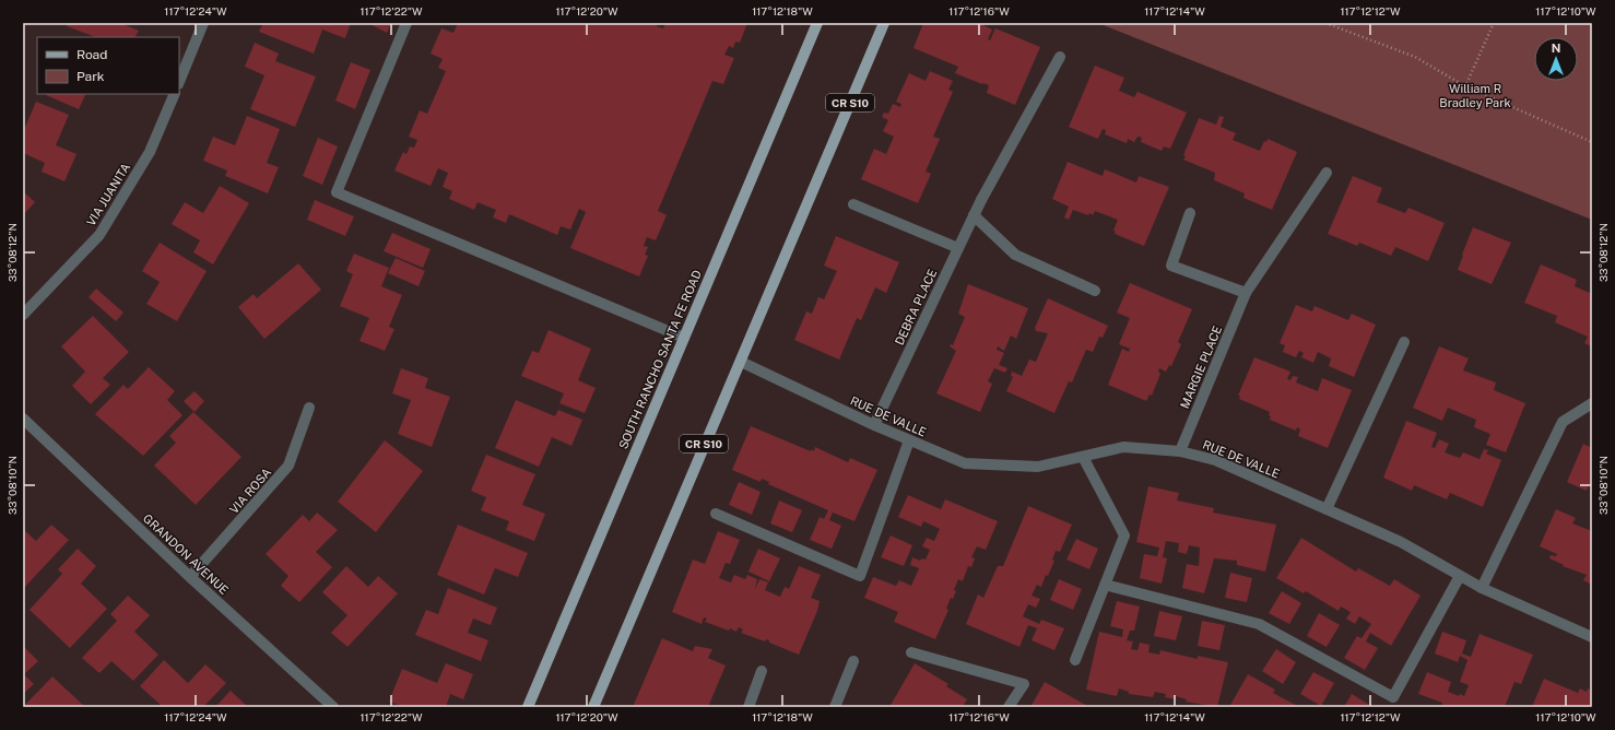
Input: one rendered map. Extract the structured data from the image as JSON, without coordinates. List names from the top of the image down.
{
  "streets": {
    "main road": ["CR S10", "SOUTH RANCHO SANTA FE ROAD"],
    "street": [
      "VIA JUANITA",
      "DEBRA PLACE",
      "MARGIE PLACE",
      "RUE DE VALLE",
      "VIA ROSA",
      "GRANDON AVENUE"
    ]
  },
  "crossings": [
    ["CR S10", "RUE DE VALLE"],
    ["DEBRA PLACE", "RUE DE VALLE"],
    ["MARGIE PLACE", "RUE DE VALLE"],
    ["VIA ROSA", "GRANDON AVENUE"]
  ],
  "parks": ["William R Bradley Park"],
  "legend": ["Road", "Park"],
  "north": "top",
  "coordinates": [
    "117°12'24\"W",
    "117°12'22\"W",
    "117°12'20\"W",
    "117°12'18\"W",
    "117°12'16\"W",
    "117°12'14\"W",
    "117°12'12\"W",
    "117°12'10\"W",
    "33°08'12\"N",
    "33°08'10\"N"
  ]
}
